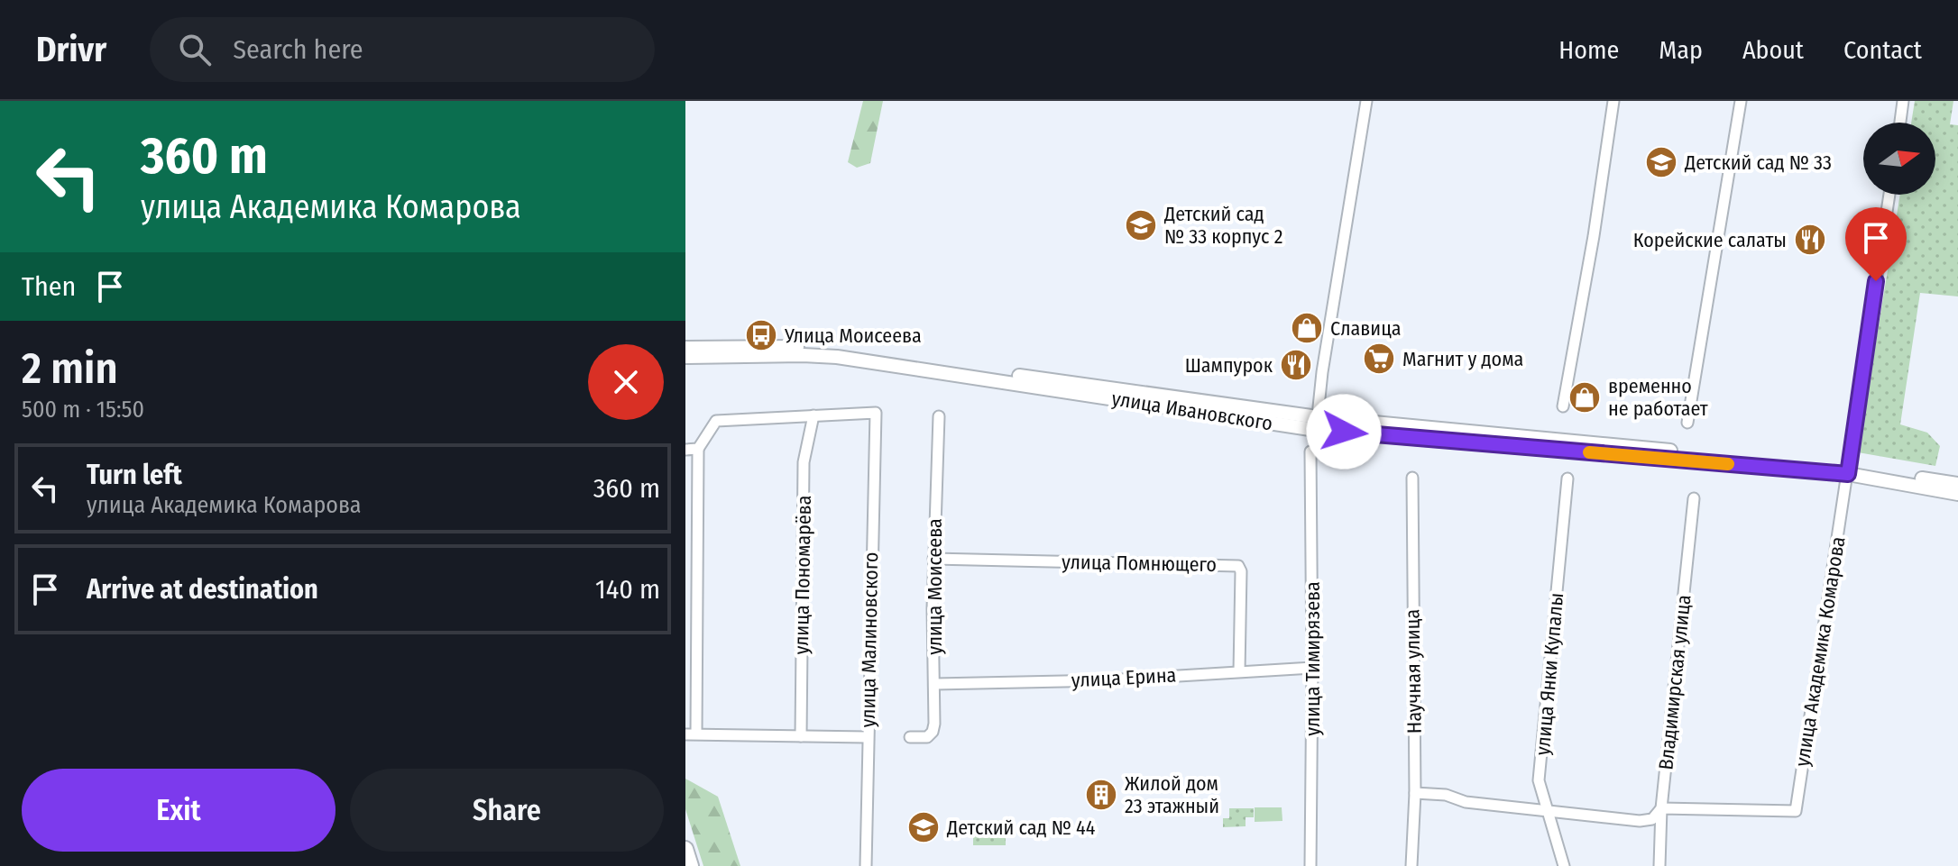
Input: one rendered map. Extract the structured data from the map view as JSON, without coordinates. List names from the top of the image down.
{
  "streets": {
    "street": [
      "улица Ивановского",
      "улица Помнющего",
      "улица Пономарёва",
      "улица Моисеева",
      "улица Малиновского",
      "улица Академика Комарова",
      "улица Тимирязева",
      "Научная улица",
      "улица Янки Купалы",
      "улица Ерина",
      "Владимирская улица"
    ]
  },
  "crossings": [
    ["улица Ивановского", "улица Академика Комарова"],
    ["улица Помнющего", "улица Моисеева"],
    ["улица Помнющего", "улица Ерина"],
    ["улица Пономарёва", "улица Малиновского"],
    ["улица Моисеева", "улица Ерина"],
    ["улица Академика Комарова", "Владимирская улица"],
    ["улица Тимирязева", "улица Ерина"]
  ],
  "places": {
    "school or university": ["Детский сад № 33", "Детский сад № 33 корпус 2", "Детский сад № 44"],
    "restaurant": ["Корейские салаты", "Шампурок"],
    "shop": ["Славица", "временно не работает"],
    "bus stop": ["Улица Моисеева"],
    "supermarket": ["Магнит у дома"],
    "building": ["Жилой дом 23 этажный"]
  },
  "north": "right",
  "page": {
    "header": "Drivr",
    "search": "Search here",
    "nav": [
      "Home",
      "Map",
      "About",
      "Contact"
    ],
    "turn": ["360 m", "улица Академика Комарова"],
    "then": "Then",
    "heading": ["2 min", "500 m · 15:50"],
    "list": [
      {
        "name": "Turn left",
        "note": "улица Академика Комарова",
        "value": "360 m"
      },
      {
        "name": "Arrive at destination",
        "value": "140 m"
      }
    ],
    "buttons": ["Exit", "Share"]
  }
}
